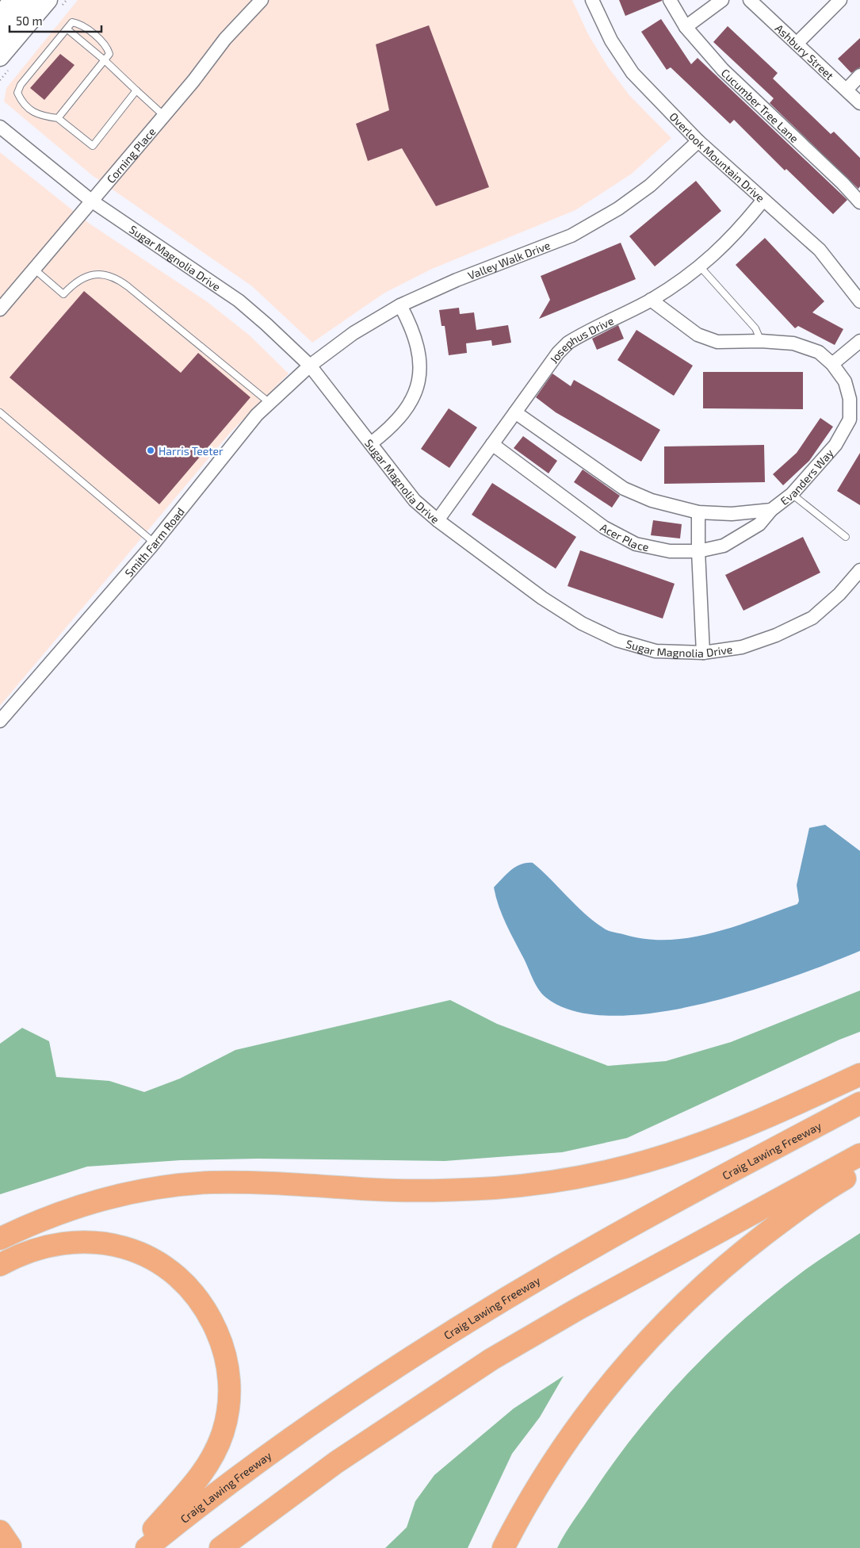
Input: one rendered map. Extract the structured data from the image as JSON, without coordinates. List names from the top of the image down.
{
  "streets": {
    "highway": ["Craig Lawing Freeway"],
    "street": [
      "Ashbury Street",
      "Cucumber Tree Lane",
      "Corning Place",
      "Overlook Mountain Drive",
      "Sugar Magnolia Drive",
      "Valley Walk Drive",
      "Josephus Drive",
      "Evanders Way",
      "Acer Place",
      "Smith Farm Road"
    ]
  },
  "crossings": [
    ["Corning Place", "Sugar Magnolia Drive"],
    ["Overlook Mountain Drive", "Valley Walk Drive"],
    ["Overlook Mountain Drive", "Josephus Drive"],
    ["Sugar Magnolia Drive", "Valley Walk Drive"],
    ["Sugar Magnolia Drive", "Josephus Drive"],
    ["Sugar Magnolia Drive", "Smith Farm Road"],
    ["Valley Walk Drive", "Smith Farm Road"],
    ["Josephus Drive", "Evanders Way"],
    ["Josephus Drive", "Acer Place"],
    ["Evanders Way", "Acer Place"]
  ],
  "places": ["Harris Teeter"],
  "scale_bar": "50 m"
}
